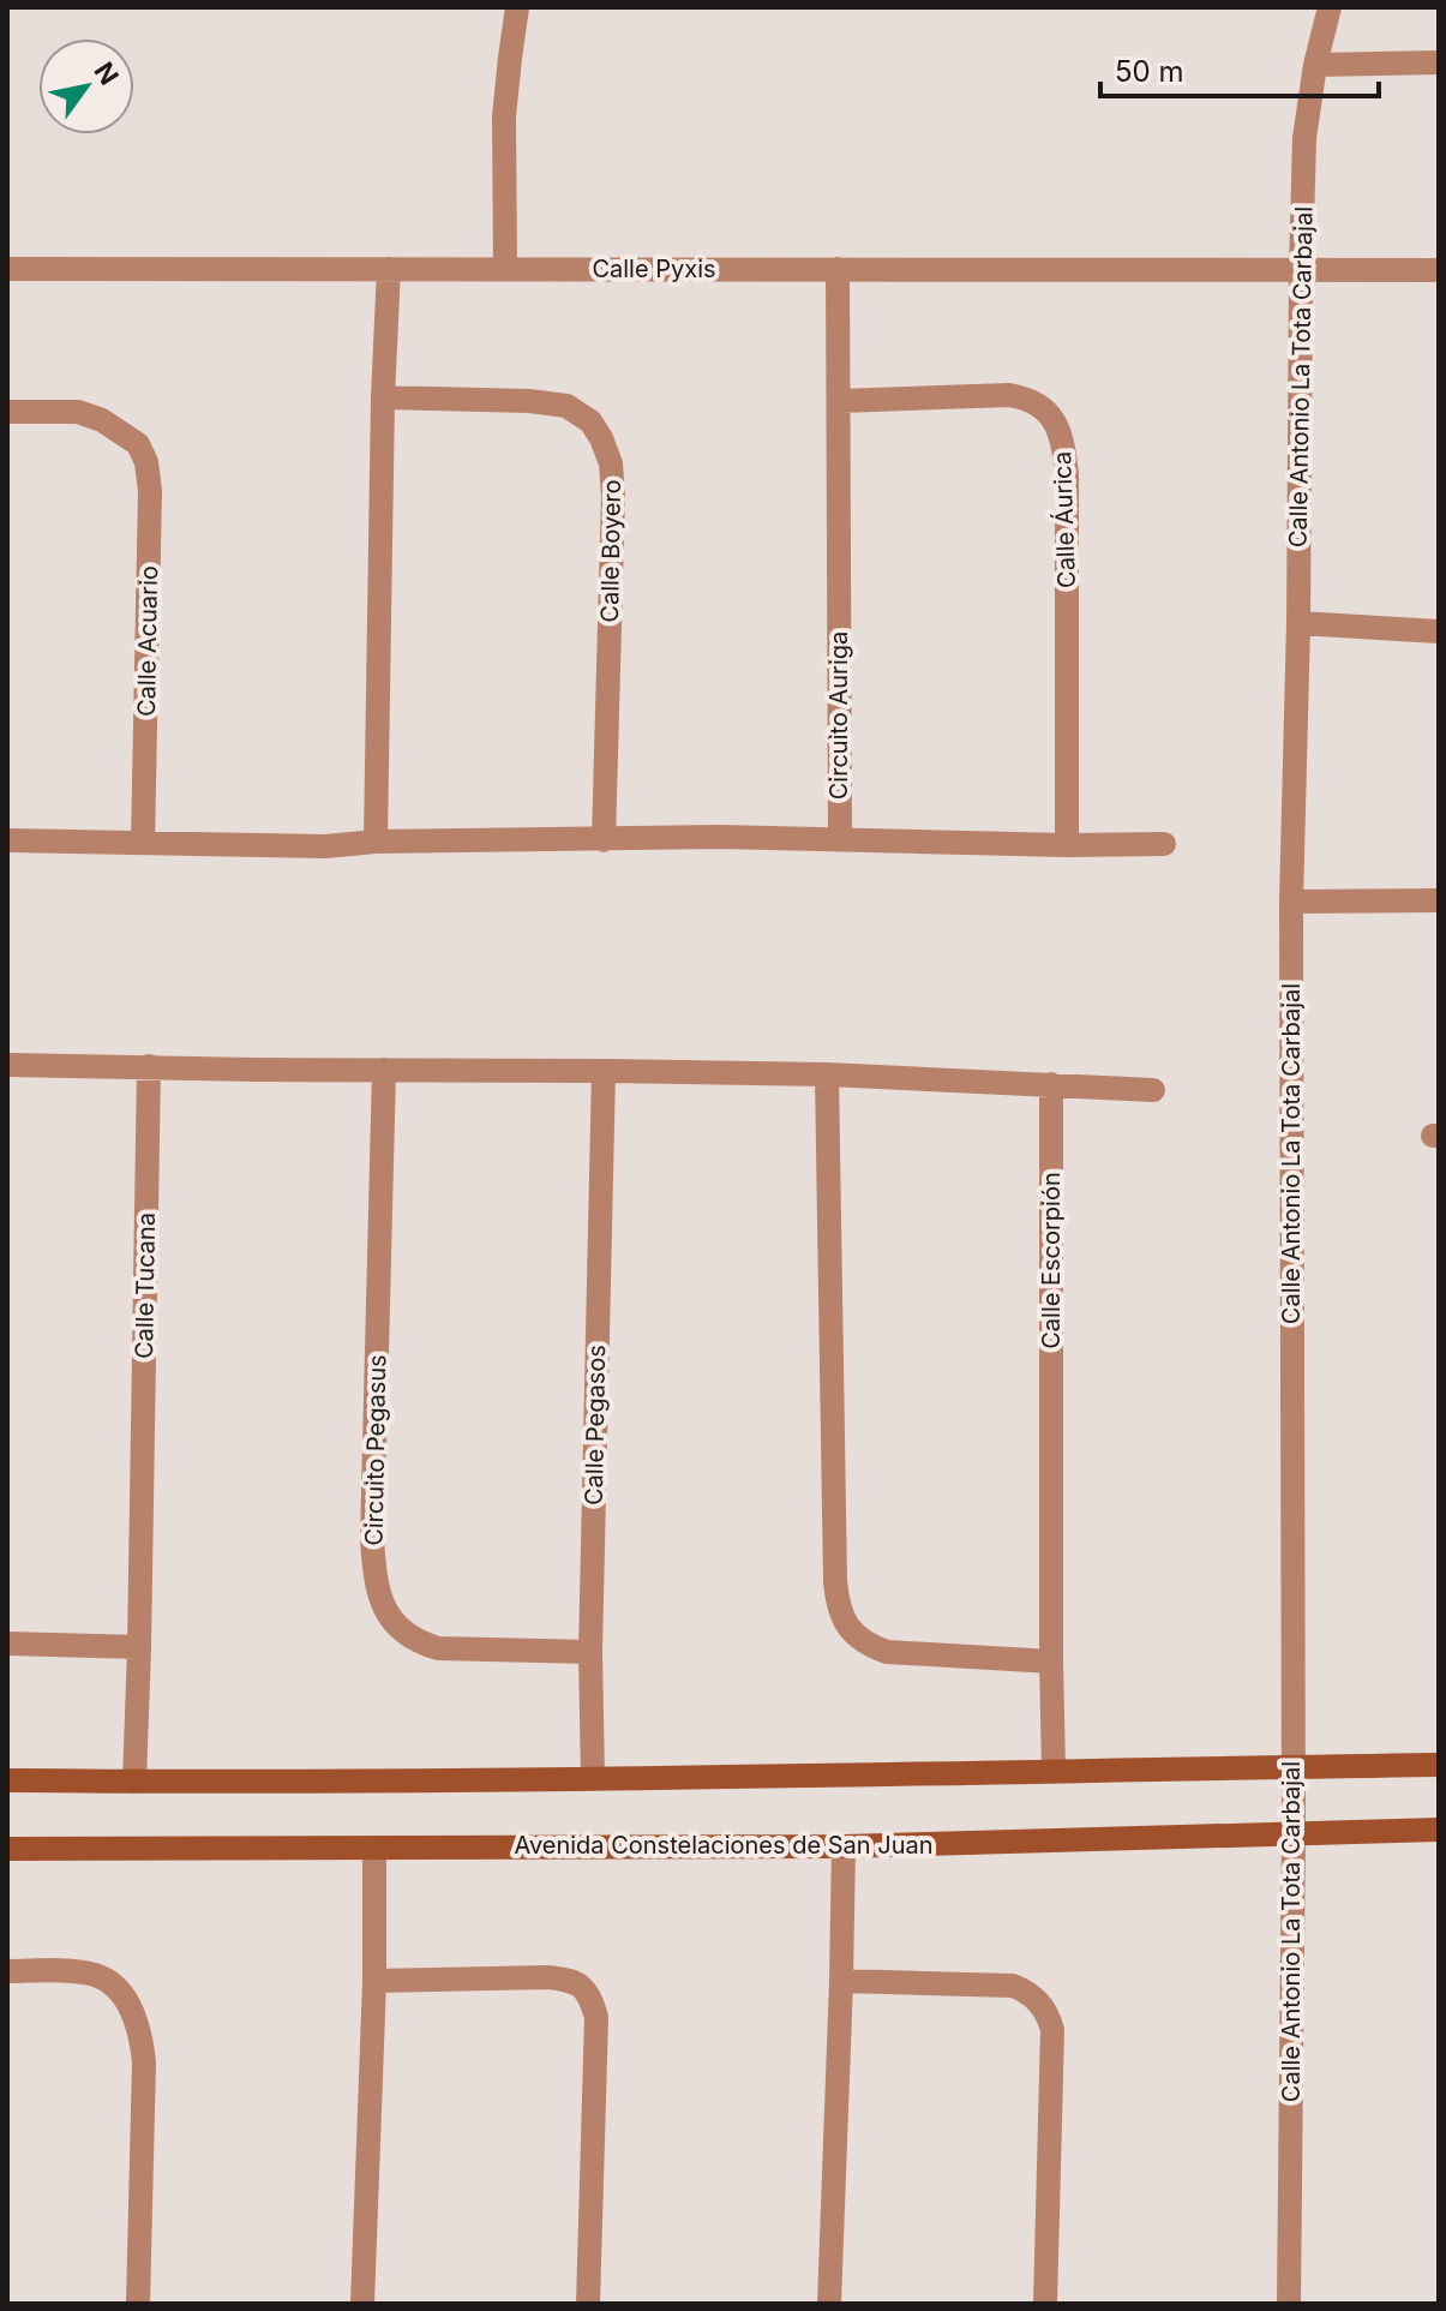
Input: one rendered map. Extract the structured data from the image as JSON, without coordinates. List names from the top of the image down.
{
  "streets": {
    "street": [
      "Calle Pyxis",
      "Calle Antonio La Tota Carbajal",
      "Calle Áurica",
      "Calle Boyero",
      "Calle Acuario",
      "Circuito Auriga",
      "Calle Escorpión",
      "Calle Tucana",
      "Calle Pegasos",
      "Circuito Pegasus",
      "Avenida Constelaciones de San Juan"
    ]
  },
  "crossings": [
    ["Calle Pyxis", "Calle Antonio La Tota Carbajal"],
    ["Calle Pyxis", "Circuito Auriga"],
    ["Calle Antonio La Tota Carbajal", "Avenida Constelaciones de San Juan"],
    ["Calle Áurica", "Circuito Auriga"],
    ["Calle Pegasos", "Circuito Pegasus"]
  ],
  "scale_bar": "50 m",
  "north": "top right"
}
